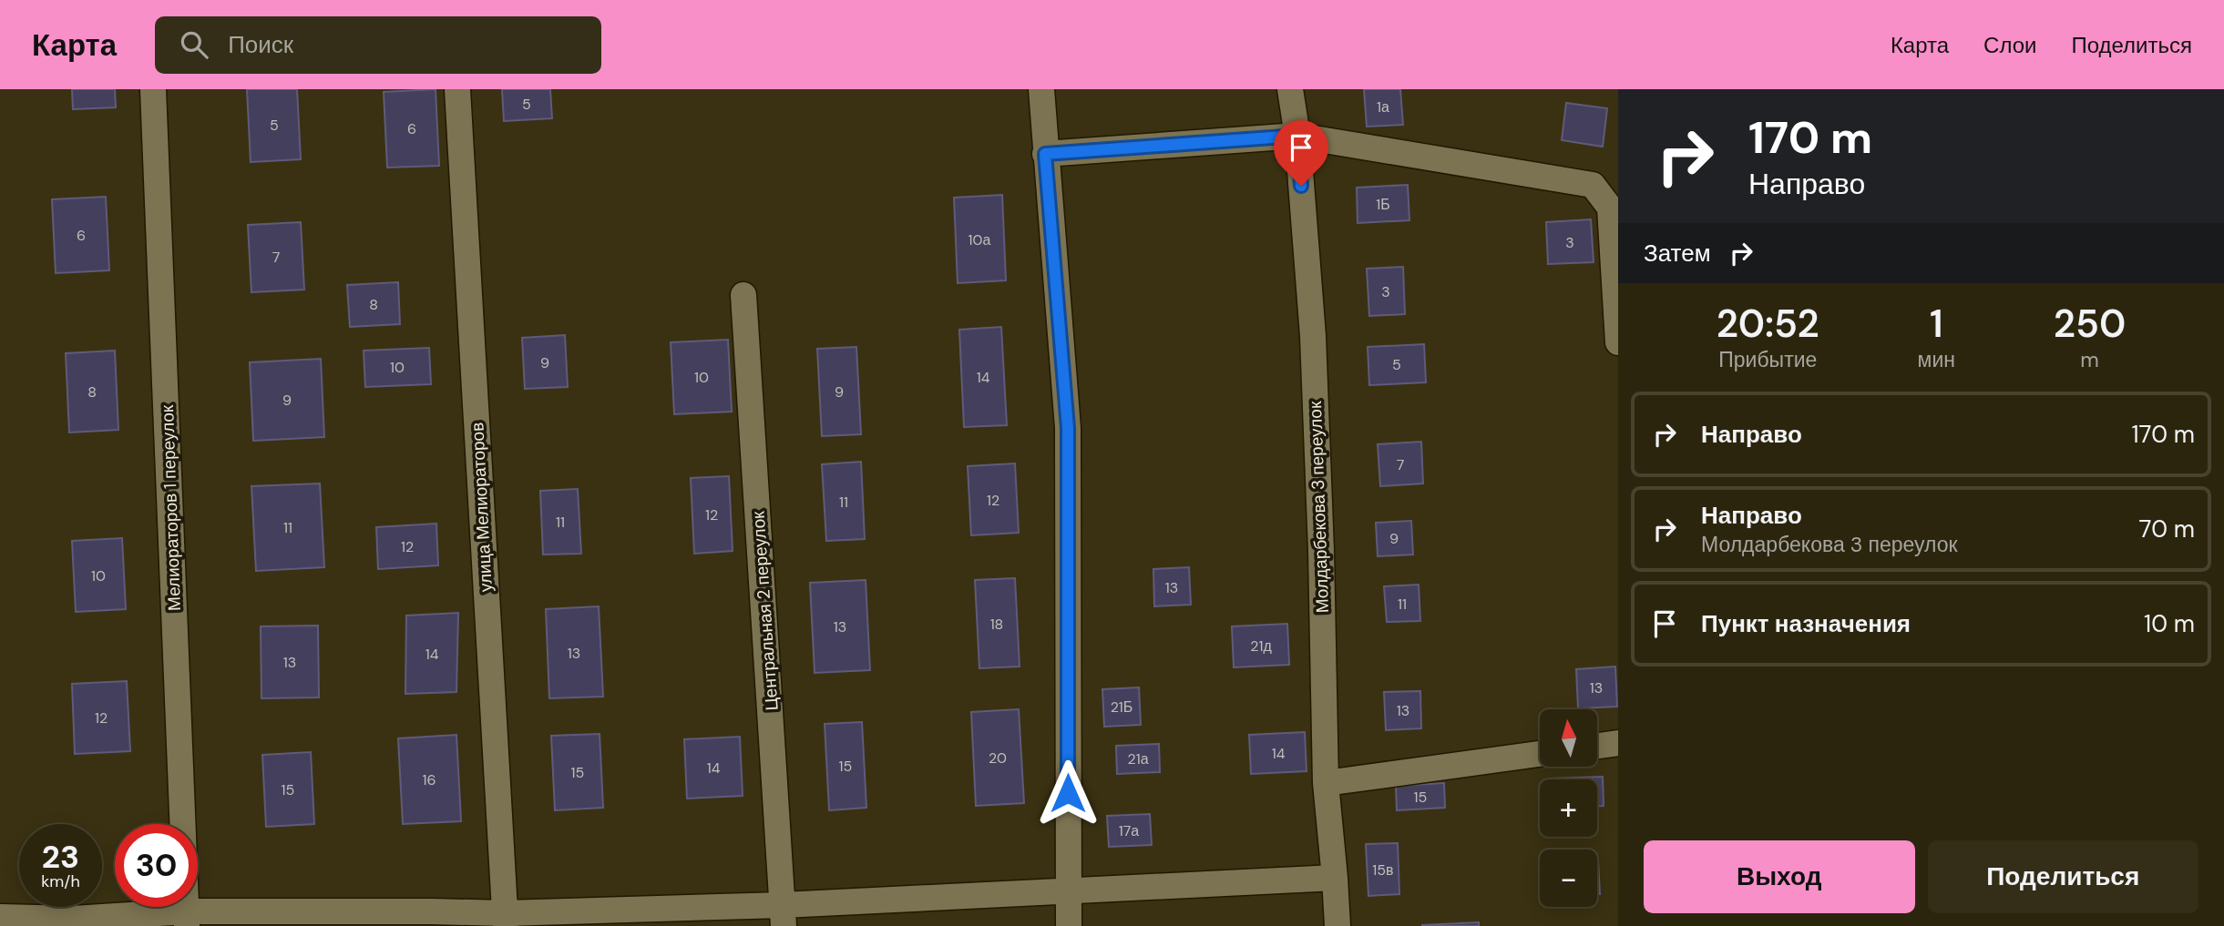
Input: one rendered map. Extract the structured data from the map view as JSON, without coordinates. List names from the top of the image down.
{
  "streets": {
    "street": [
      "улица Мелиораторов",
      "Молдарбекова 3 переулок",
      "Мелиораторов 1 переулок",
      "Центральная 2 переулок"
    ]
  },
  "house_numbers": [
    "5",
    "1а",
    "5",
    "6",
    "1Б",
    "6",
    "10а",
    "3",
    "7",
    "3",
    "8",
    "9",
    "5",
    "10",
    "10",
    "14",
    "8",
    "9",
    "9",
    "7",
    "12",
    "11",
    "12",
    "11",
    "11",
    "9",
    "12",
    "10",
    "13",
    "11",
    "18",
    "13",
    "21д",
    "13",
    "14",
    "13",
    "13",
    "21Б",
    "13",
    "12",
    "14",
    "20",
    "21а",
    "15",
    "14",
    "15",
    "16",
    "15",
    "15",
    "17а",
    "15в"
  ],
  "north": "top",
  "page": {
    "header": "Карта",
    "search": "Поиск",
    "nav": ["Карта", "Слои", "Поделиться"],
    "turn": ["170 m", "Направо"],
    "then": "Затем",
    "eta": [
      "20:52",
      "Прибытие",
      "1",
      "мин",
      "250",
      "m"
    ],
    "list": [
      {
        "name": "Направо",
        "value": "170 m"
      },
      {
        "name": "Направо",
        "note": "Молдарбекова 3 переулок",
        "value": "70 m"
      },
      {
        "name": "Пункт назначения",
        "value": "10 m"
      }
    ],
    "map_buttons": ["+", "−"],
    "speed": "23 km/h",
    "limit": "30",
    "buttons": ["Выход", "Поделиться"]
  }
}
